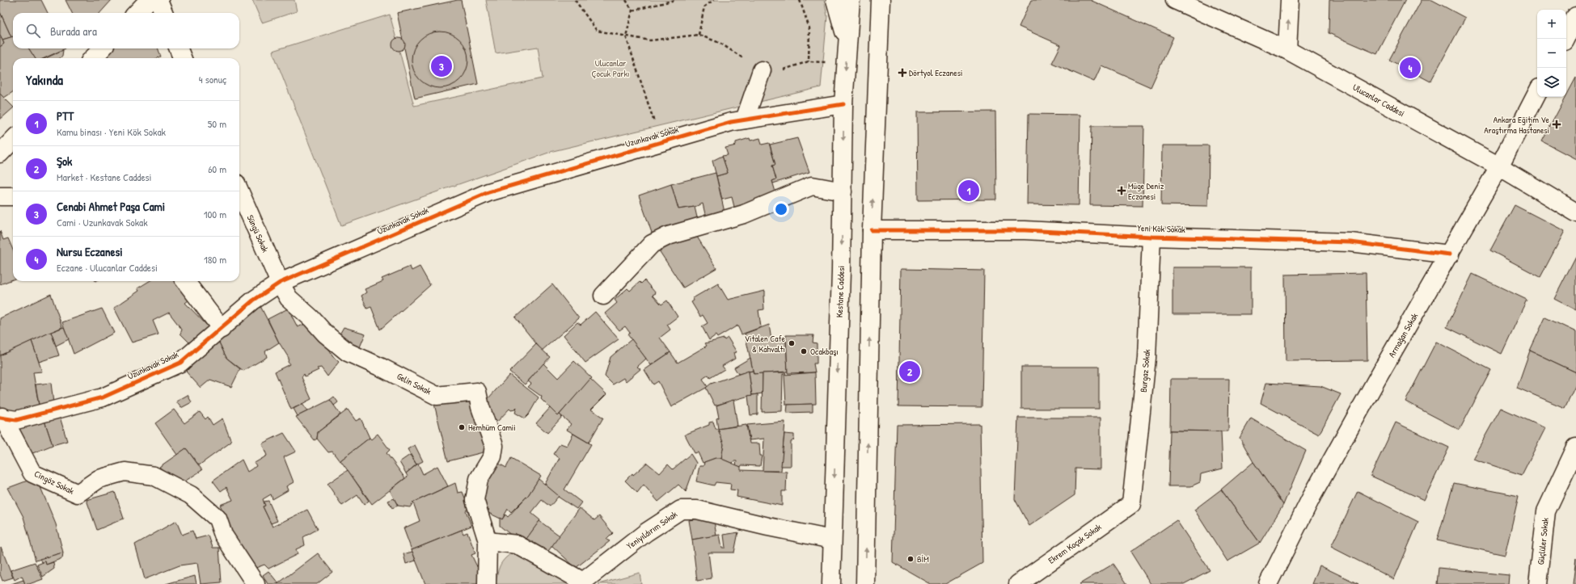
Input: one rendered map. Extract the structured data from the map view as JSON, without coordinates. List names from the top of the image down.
{
  "streets": {
    "street": [
      "Ulucanlar Caddesi",
      "Uzunkavak Sokak",
      "Yeni Kök Sokak",
      "Süngü Sokak",
      "Kestane Caddesi",
      "Armağan Sokak",
      "Burgaz Sokak",
      "Gelin Sokak",
      "Cingöz Sokak",
      "Yeniyıldırım Sokak",
      "Güçlüler Sokak",
      "Ekrem Koçak Sokak"
    ]
  },
  "crossings": [
    ["Ulucanlar Caddesi", "Armağan Sokak"],
    ["Uzunkavak Sokak", "Süngü Sokak"],
    ["Uzunkavak Sokak", "Kestane Caddesi"],
    ["Uzunkavak Sokak", "Gelin Sokak"],
    ["Uzunkavak Sokak", "Cingöz Sokak"],
    ["Yeni Kök Sokak", "Armağan Sokak"],
    ["Yeni Kök Sokak", "Burgaz Sokak"],
    ["Süngü Sokak", "Gelin Sokak"],
    ["Kestane Caddesi", "Yeniyıldırım Sokak"],
    ["Burgaz Sokak", "Ekrem Koçak Sokak"],
    ["Gelin Sokak", "Yeniyıldırım Sokak"]
  ],
  "parks": ["Ulucanlar Çocuk Parkı"],
  "places": {
    "health": ["Dörtyol Eczanesi", "Ankara Eğitim Ve Araştırma Hastanesi", "Müge Deniz Eczanesi"],
    "other": [
      "Vitalen Cafe & Kahvaltı",
      "Ocakbaşı",
      "Hemhüm Camii",
      "BİM"
    ]
  },
  "page": {
    "map_buttons": ["+", "−"],
    "search": "Burada ara",
    "pins": [
      "3",
      "4",
      "1",
      "2"
    ],
    "heading": ["Yakında", "4 sonuç"],
    "list": [
      {
        "mark": "1",
        "name": "PTT",
        "note": "Kamu binası · Yeni Kök Sokak",
        "value": "50 m"
      },
      {
        "mark": "2",
        "name": "Şok",
        "note": "Market · Kestane Caddesi",
        "value": "60 m"
      },
      {
        "mark": "3",
        "name": "Cenabi Ahmet Paşa Cami",
        "note": "Cami · Uzunkavak Sokak",
        "value": "100 m"
      },
      {
        "mark": "4",
        "name": "Nursu Eczanesi",
        "note": "Eczane · Ulucanlar Caddesi",
        "value": "180 m"
      }
    ]
  }
}
